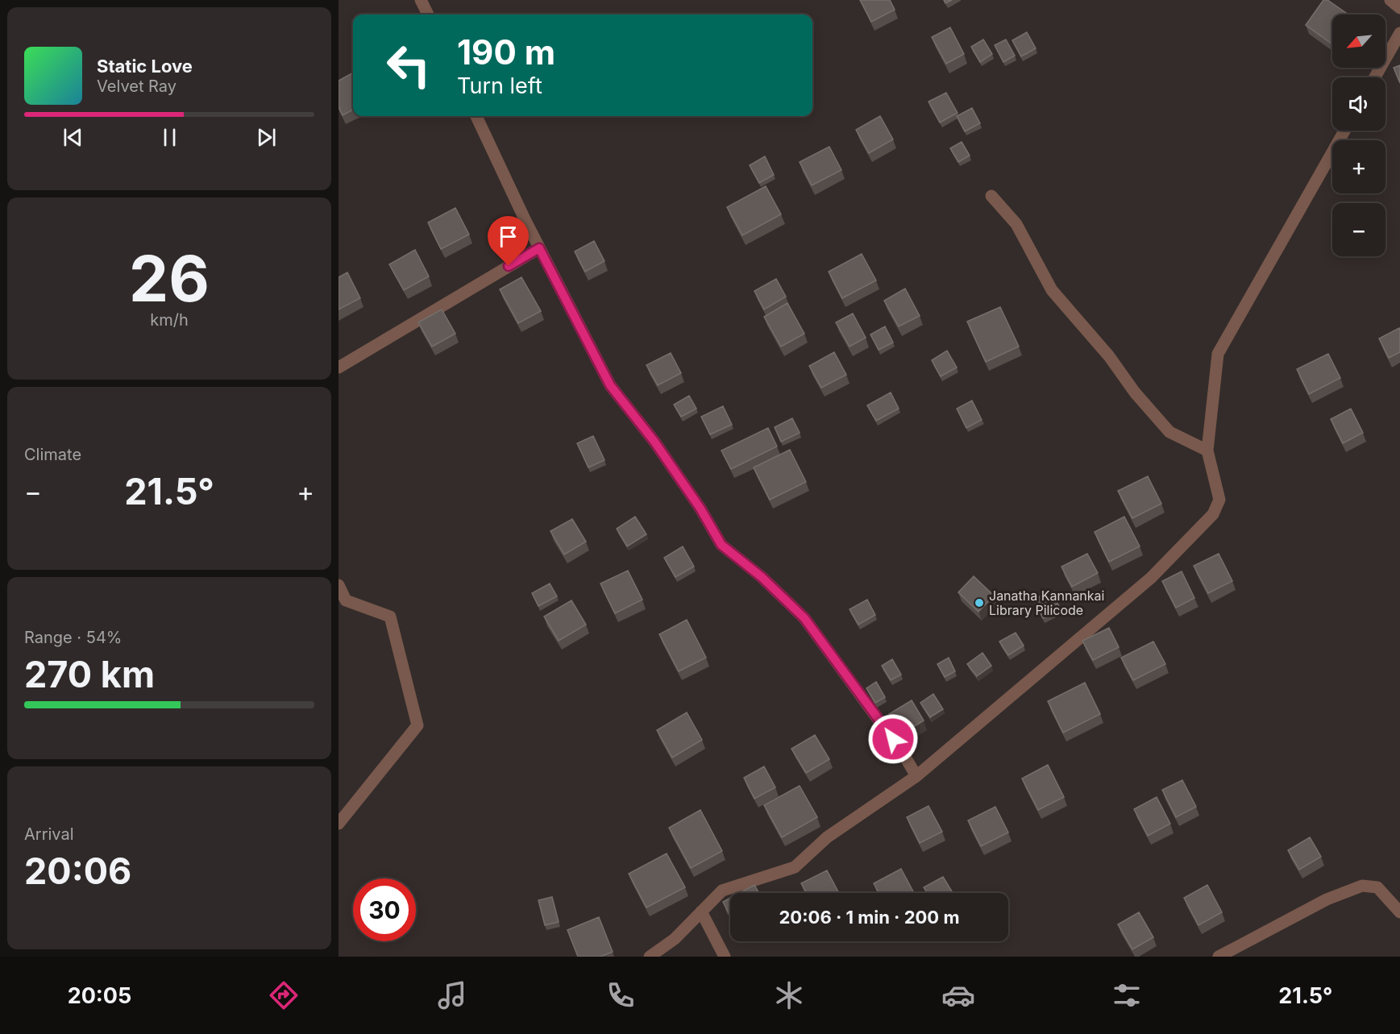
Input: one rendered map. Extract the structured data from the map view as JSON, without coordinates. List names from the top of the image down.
{
  "places": ["Janatha Kannankai Library Pilicode"],
  "north": "bottom left",
  "page": {
    "map_buttons": ["+", "−"],
    "turn": ["190 m", "Turn left"],
    "song": ["Static Love", "Velvet Ray"],
    "tile": [
      ["26", "km/h"],
      "Climate",
      ["Range · 54%", "270 km"],
      ["Arrival", "20:06"]
    ],
    "heat": ["−", "21.5°", "+"],
    "limit": "30",
    "trip": "20:06 · 1 min · 200 m",
    "tabs": ["20:05", "21.5°"]
  }
}
